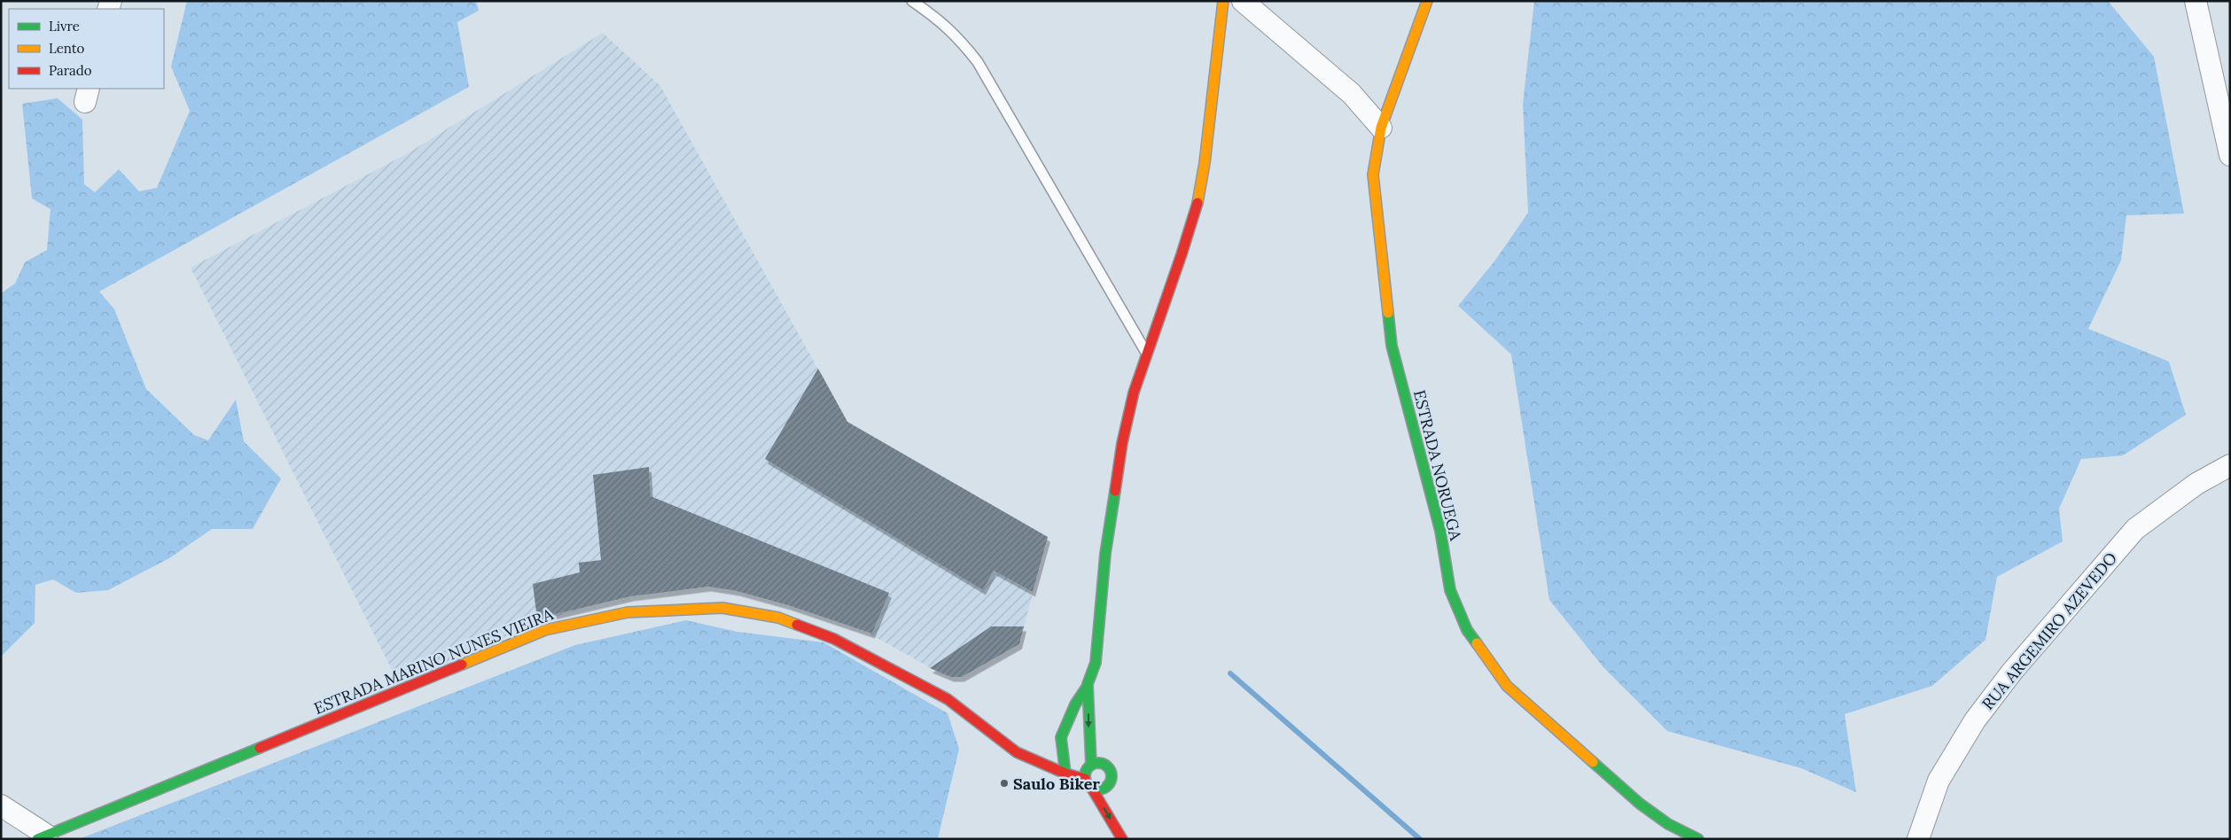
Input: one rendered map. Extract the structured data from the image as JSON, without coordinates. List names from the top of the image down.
{
  "streets": {
    "street": ["ESTRADA NORUEGA", "RUA ARGEMIRO AZEVEDO", "ESTRADA MARINO NUNES VIEIRA"]
  },
  "places": ["Saulo Biker"],
  "legend": ["Livre", "Lento", "Parado"]
}
